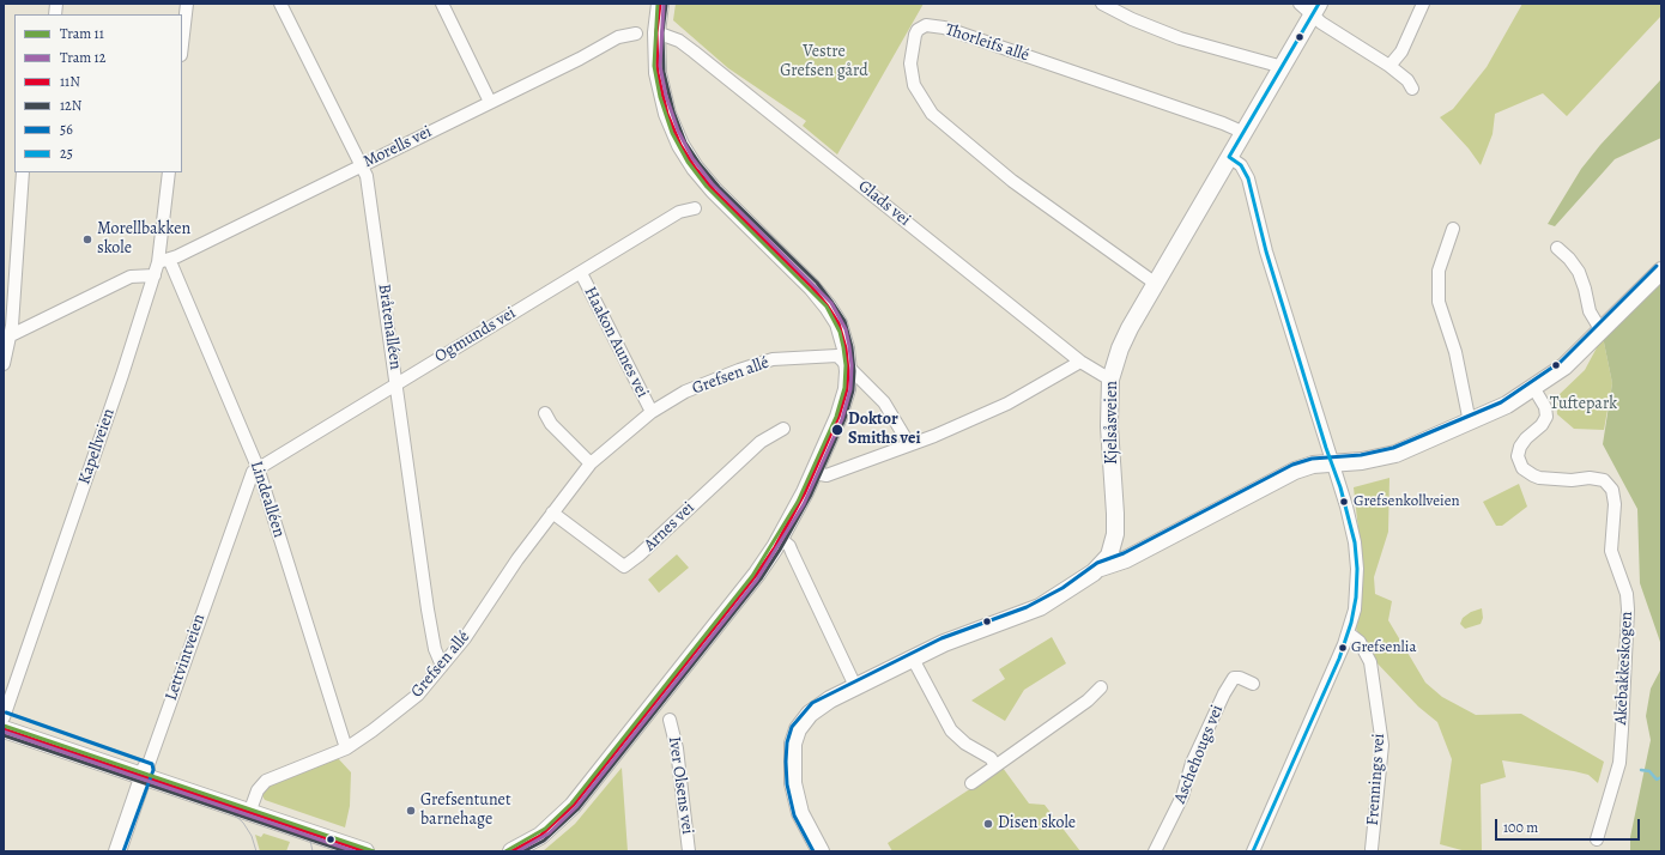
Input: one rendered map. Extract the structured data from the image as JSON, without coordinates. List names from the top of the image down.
{
  "streets": {
    "street": [
      "Thorleifs allé",
      "Morells vei",
      "Glads vei",
      "Bråtenalléen",
      "Ogmunds vei",
      "Haakon Aunes vei",
      "Grefsen allé",
      "Kjelsåsveien",
      "Kapellveien",
      "Lindealléen",
      "Arnes vei",
      "Lettvintveien",
      "Akebakkeskogen",
      "Aschehougs vei",
      "Frennings vei",
      "Iver Olsens vei"
    ]
  },
  "crossings": [
    ["Thorleifs allé", "Kjelsåsveien"],
    ["Morells vei", "Bråtenalléen"],
    ["Morells vei", "Kapellveien"],
    ["Morells vei", "Lindealléen"],
    ["Glads vei", "Kjelsåsveien"],
    ["Bråtenalléen", "Ogmunds vei"],
    ["Bråtenalléen", "Grefsen allé"],
    ["Ogmunds vei", "Haakon Aunes vei"],
    ["Ogmunds vei", "Lindealléen"],
    ["Ogmunds vei", "Lettvintveien"],
    ["Haakon Aunes vei", "Grefsen allé"],
    ["Grefsen allé", "Lindealléen"],
    ["Grefsen allé", "Arnes vei"],
    ["Kapellveien", "Lindealléen"],
    ["Lindealléen", "Lettvintveien"]
  ],
  "parks": ["Vestre Grefsen gård", "Tuftepark"],
  "places": [
    "Morellbakken skole",
    "Doktor Smiths vei",
    "Grefsenkollveien",
    "Grefsenlia",
    "Grefsentunet barnehage",
    "Disen skole"
  ],
  "lines": [
    "tram line 11",
    "transit line 11N",
    "transit line 25",
    "tram line 12",
    "transit line 12N",
    "transit line 56"
  ],
  "legend": [
    "Tram 11",
    "Tram 12",
    "11N",
    "12N",
    "56",
    "25"
  ],
  "scale_bar": "100 m"
}
